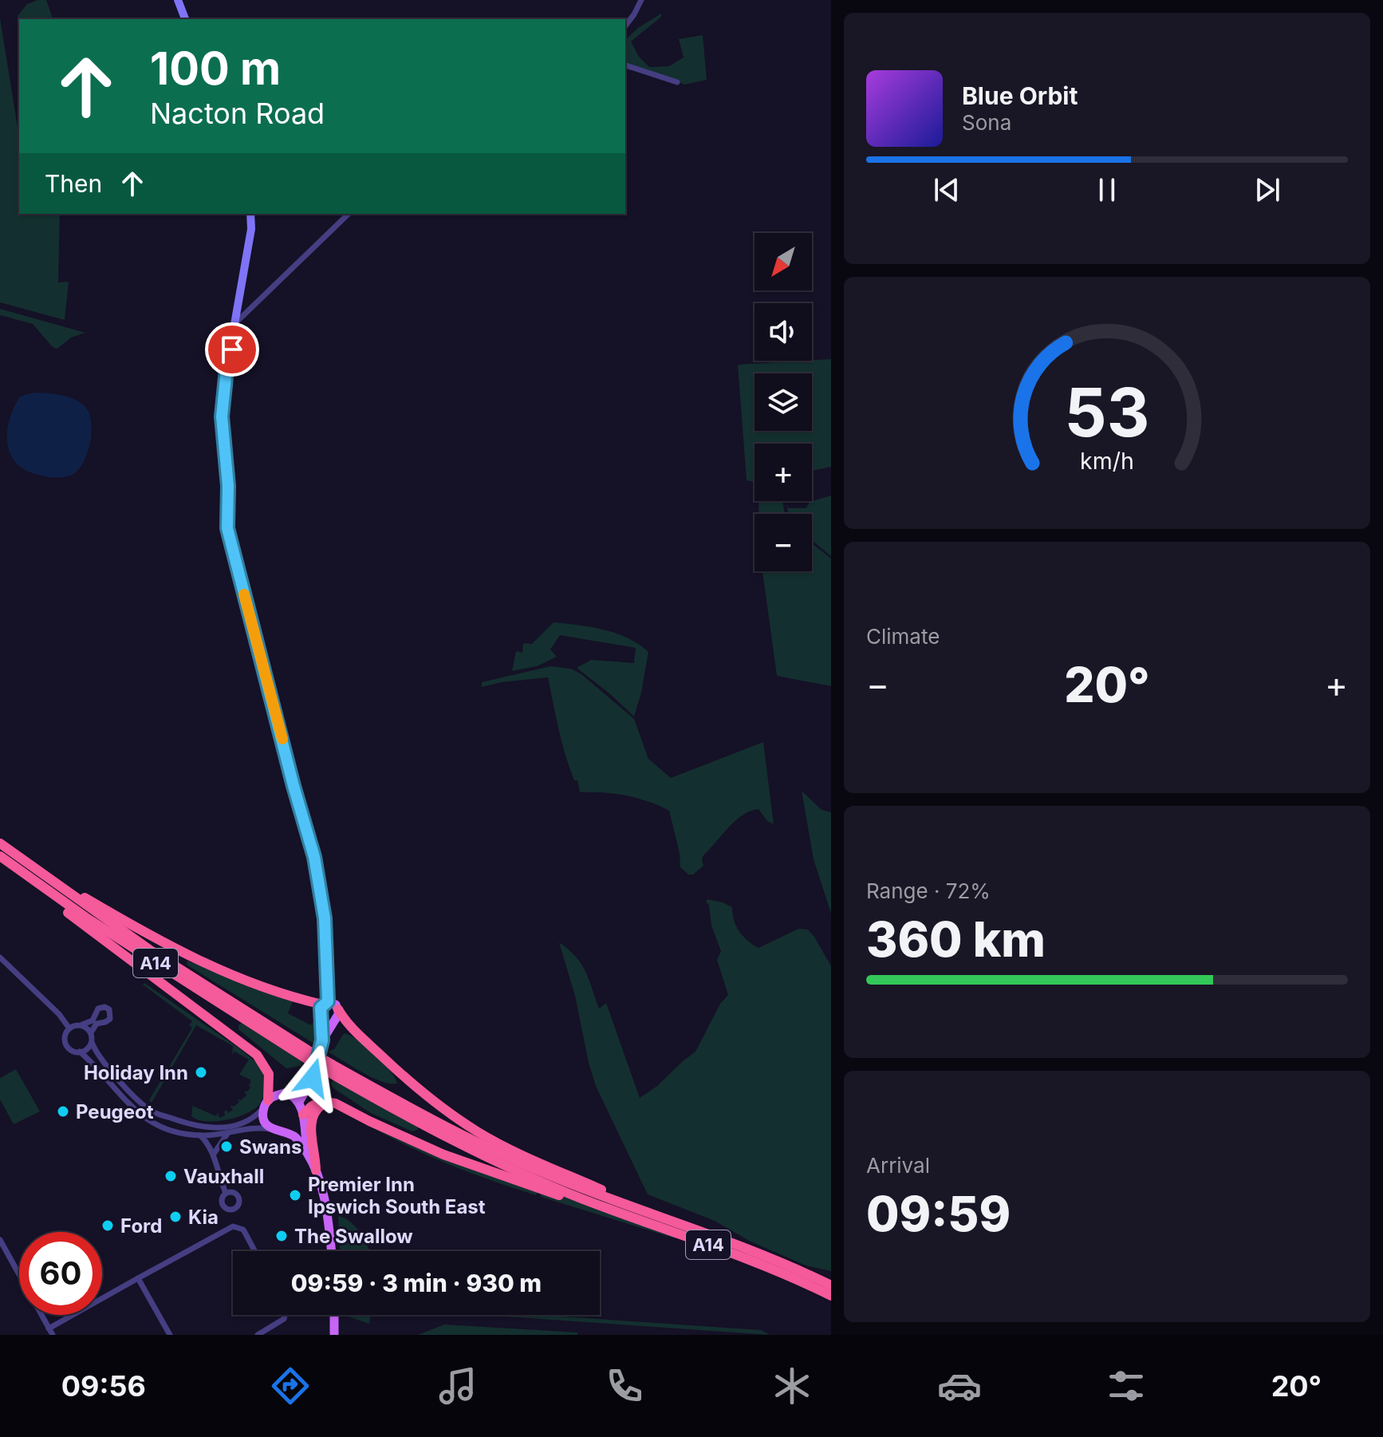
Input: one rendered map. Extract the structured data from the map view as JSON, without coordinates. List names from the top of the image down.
{
  "streets": {
    "highway": ["A14"]
  },
  "places": [
    "Holiday Inn",
    "Peugeot",
    "Swans",
    "Vauxhall",
    "Premier Inn Ipswich South East",
    "Kia",
    "Ford",
    "The Swallow"
  ],
  "north": "bottom left",
  "page": {
    "turn": ["100 m", "Nacton Road"],
    "song": ["Blue Orbit", "Sona"],
    "then": "Then",
    "map_buttons": ["+", "−"],
    "tile": [
      "Climate",
      ["Range · 72%", "360 km"],
      ["Arrival", "09:59"]
    ],
    "heat": ["−", "20°", "+"],
    "limit": "60",
    "trip": "09:59 · 3 min · 930 m",
    "tabs": ["09:56", "20°"],
    "gauge": ["53", "km/h"]
  }
}
